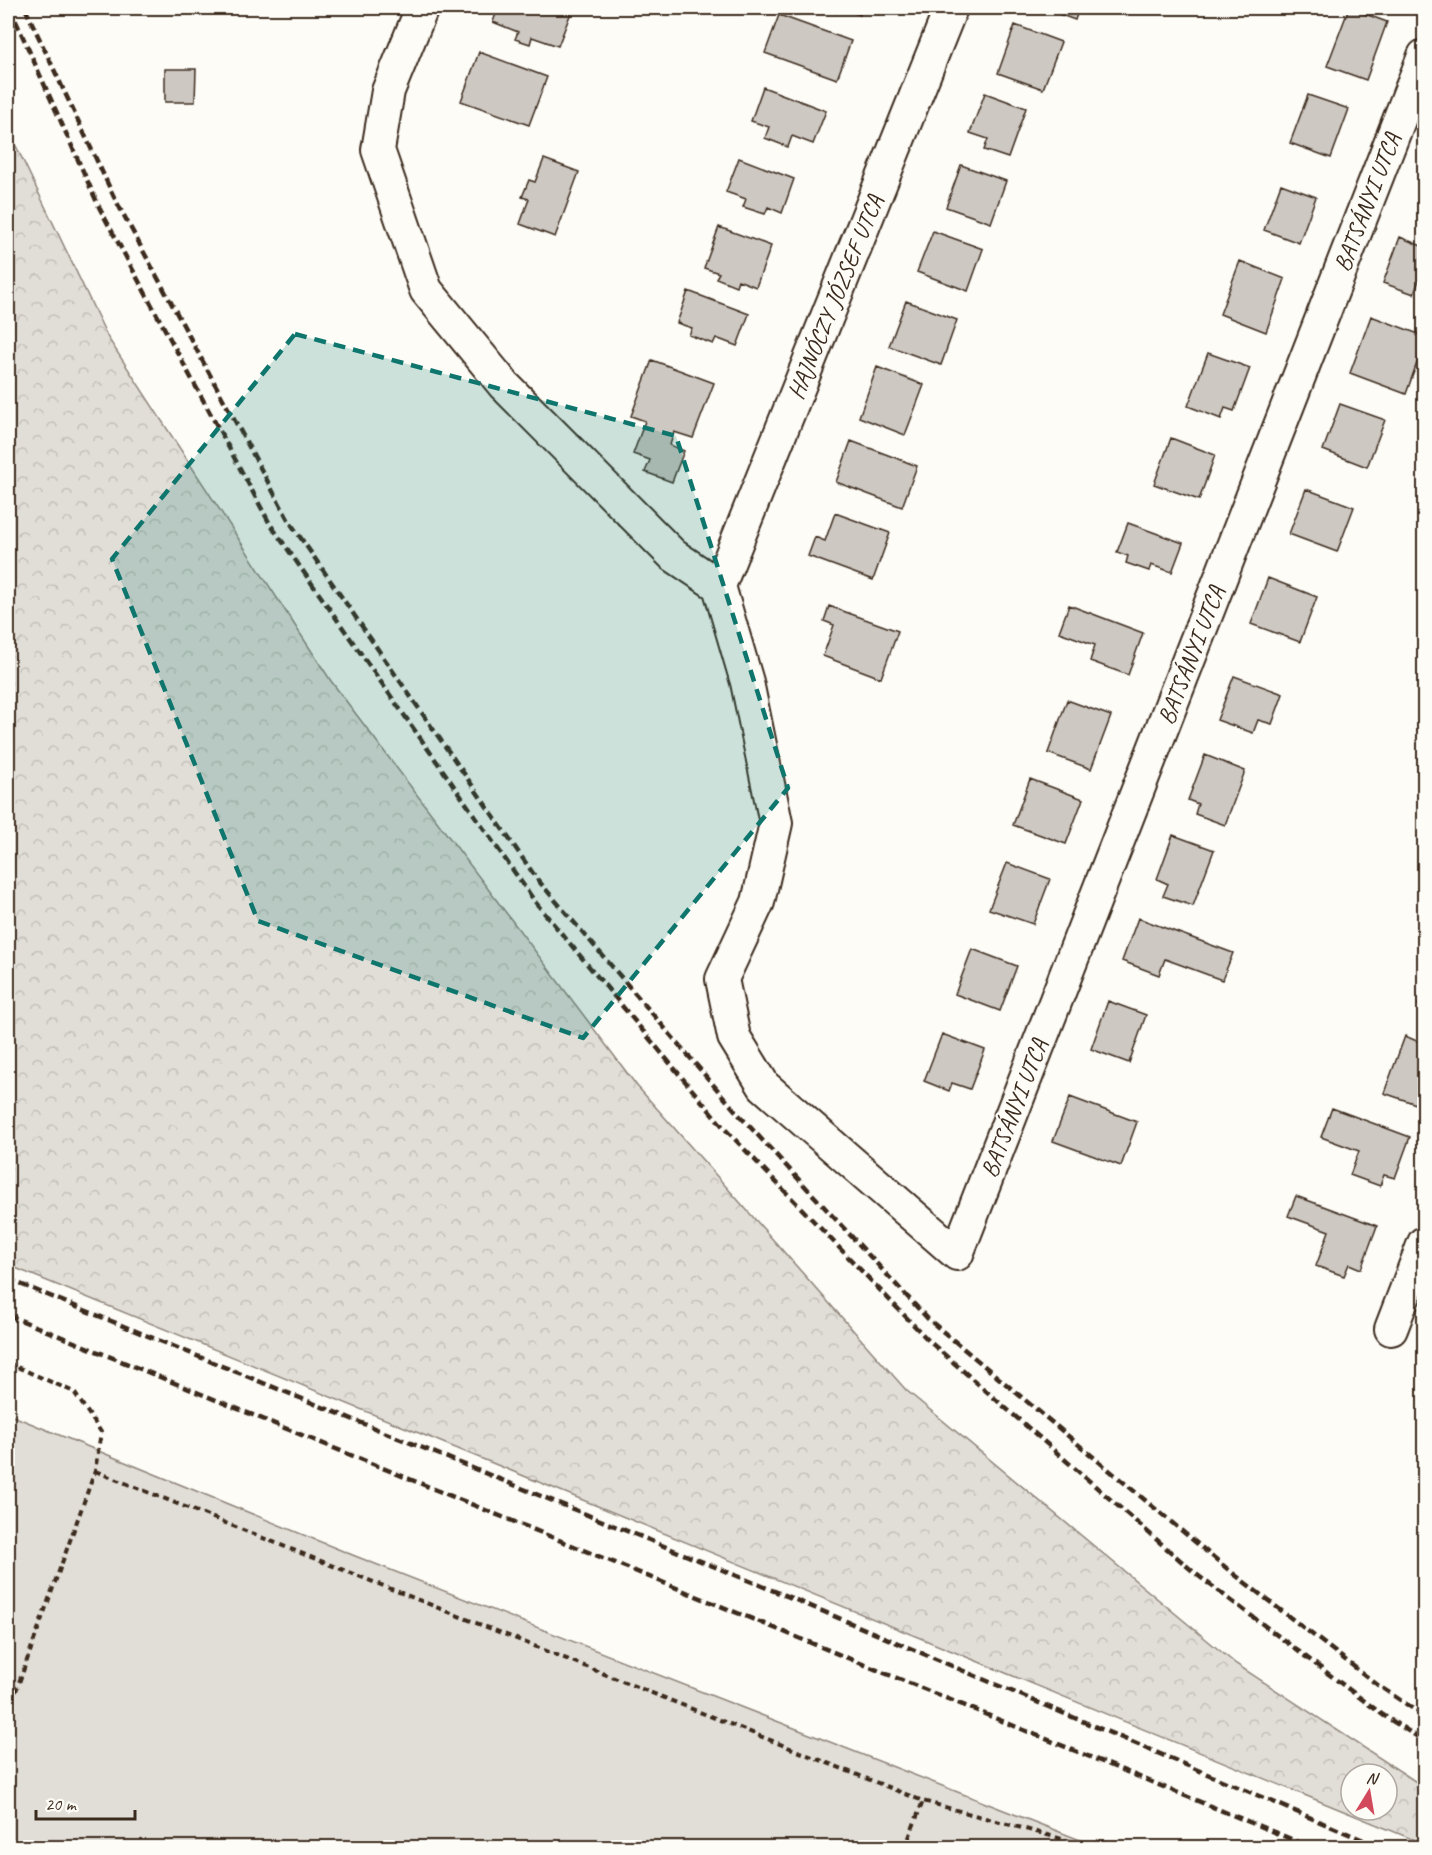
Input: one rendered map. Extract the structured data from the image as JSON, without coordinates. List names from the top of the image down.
{
  "streets": {
    "street": ["BATSÁNYI UTCA", "HAJNÓCZY JÓZSEF UTCA"]
  },
  "crossings": [
    ["BATSÁNYI UTCA", "HAJNÓCZY JÓZSEF UTCA"]
  ],
  "scale_bar": "20 m",
  "north": "top"
}
